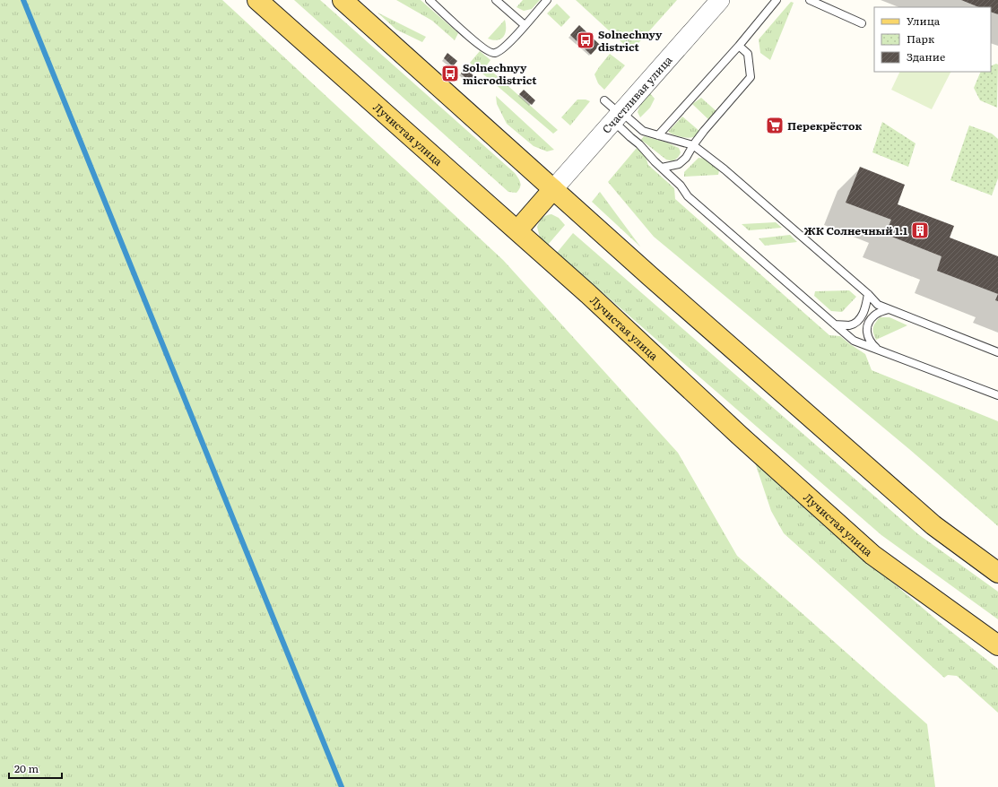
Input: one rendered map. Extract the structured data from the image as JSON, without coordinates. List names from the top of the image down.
{
  "streets": {
    "main road": ["Лучистая улица"],
    "street": ["Счастливая улица"]
  },
  "places": {
    "bus stop": ["Solnechnyy district", "Solnechnyy microdistrict"],
    "supermarket": ["Перекрёсток"],
    "building": ["ЖК Солнечный 1.1"]
  },
  "legend": ["Улица", "Парк", "Здание"],
  "scale_bar": "20 m"
}
